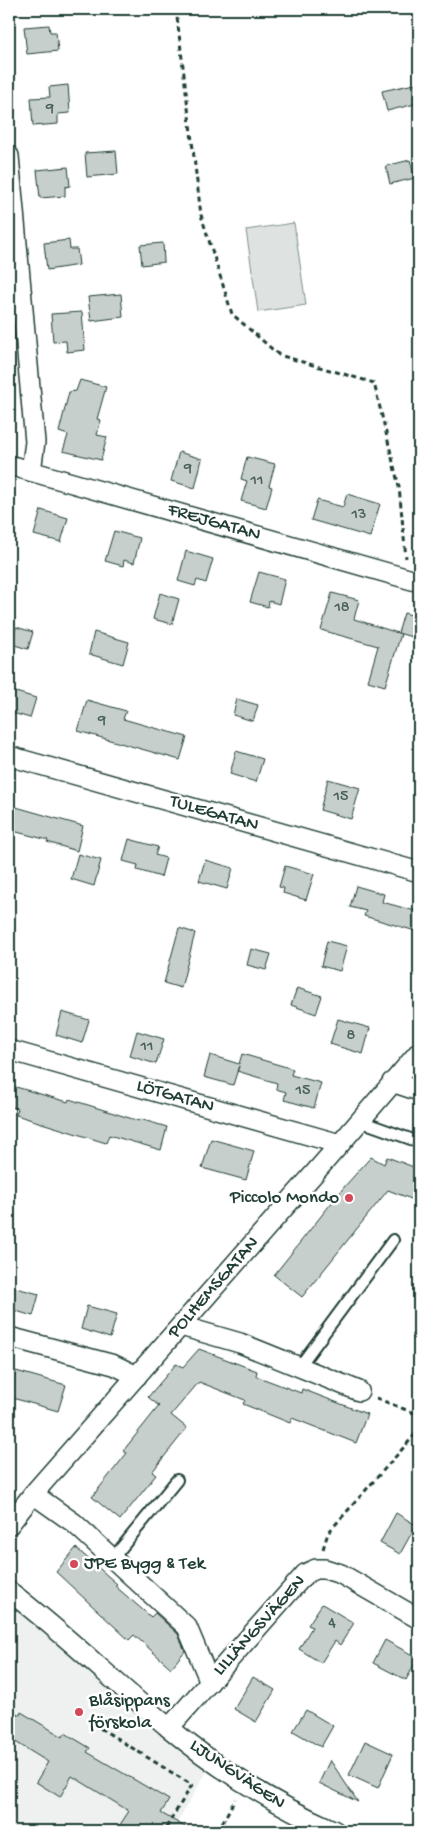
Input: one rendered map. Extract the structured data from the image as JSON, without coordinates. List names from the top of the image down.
{
  "streets": {
    "street": [
      "FREJGATAN",
      "TULEGATAN",
      "LÖTGATAN",
      "POLHEMSGATAN",
      "LILLÄNGSVÄGEN",
      "LJUNGVÄGEN"
    ]
  },
  "crossings": [
    ["LÖTGATAN", "POLHEMSGATAN"],
    ["LILLÄNGSVÄGEN", "LJUNGVÄGEN"]
  ],
  "places": ["Piccolo Mondo", "JPE Bygg & Tek", "Blåsippans förskola"],
  "house_numbers": [
    "9",
    "9",
    "11",
    "13",
    "18",
    "9",
    "15",
    "8",
    "11",
    "15",
    "4"
  ]
}
